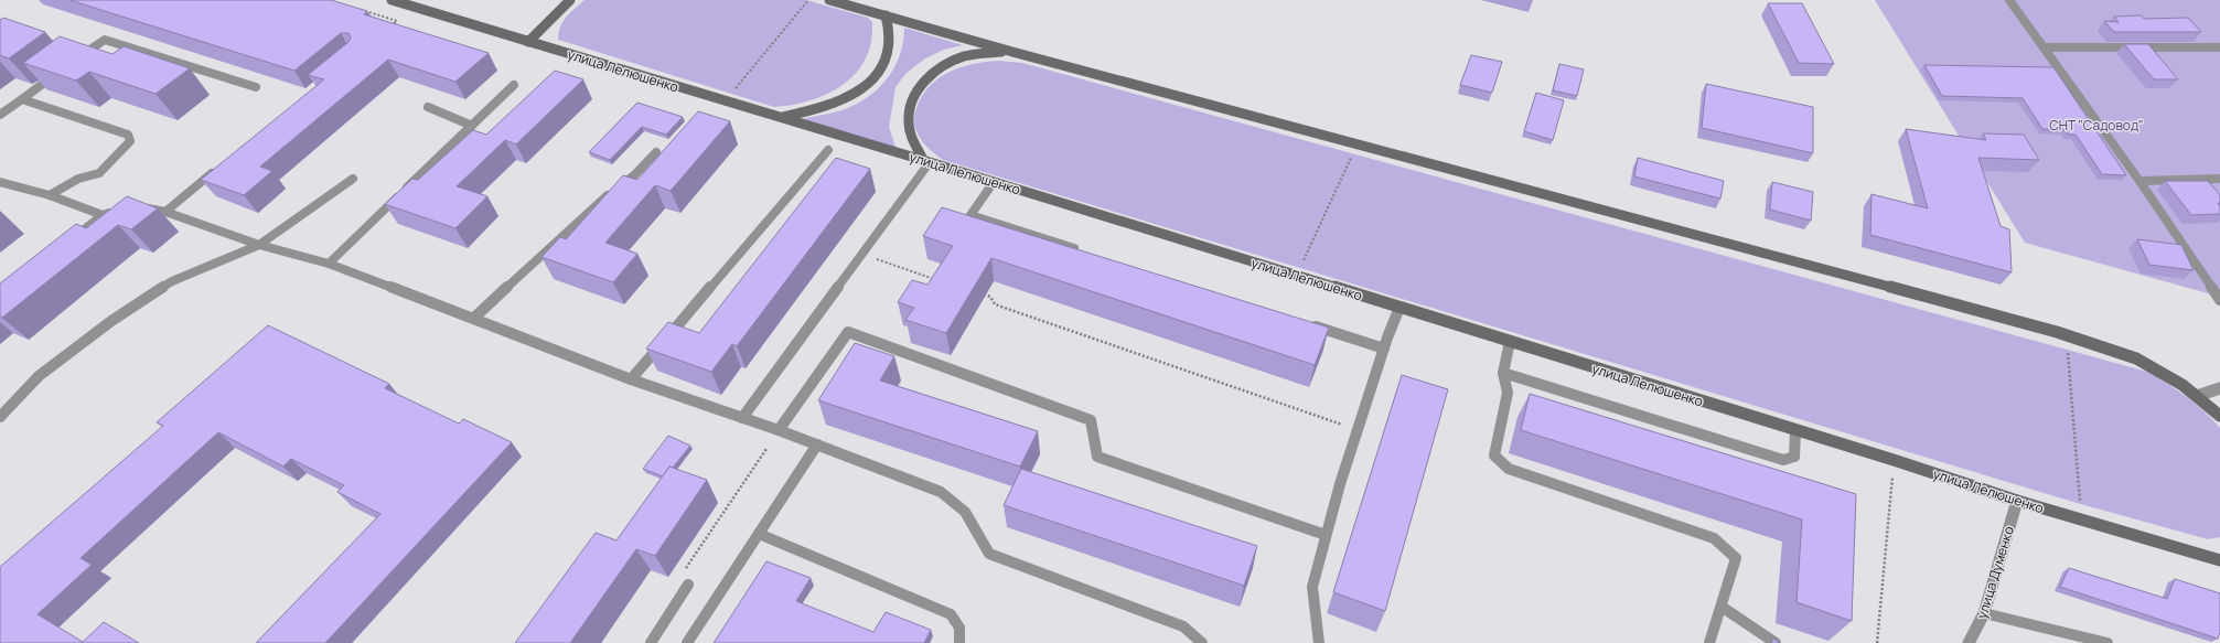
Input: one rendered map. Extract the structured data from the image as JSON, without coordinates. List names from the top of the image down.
{
  "streets": {
    "street": ["улица Лелюшенко", "улица Думенко"]
  },
  "crossings": [
    ["улица Лелюшенко", "улица Думенко"]
  ],
  "parks": ["СНТ \"Садовод\""]
}
